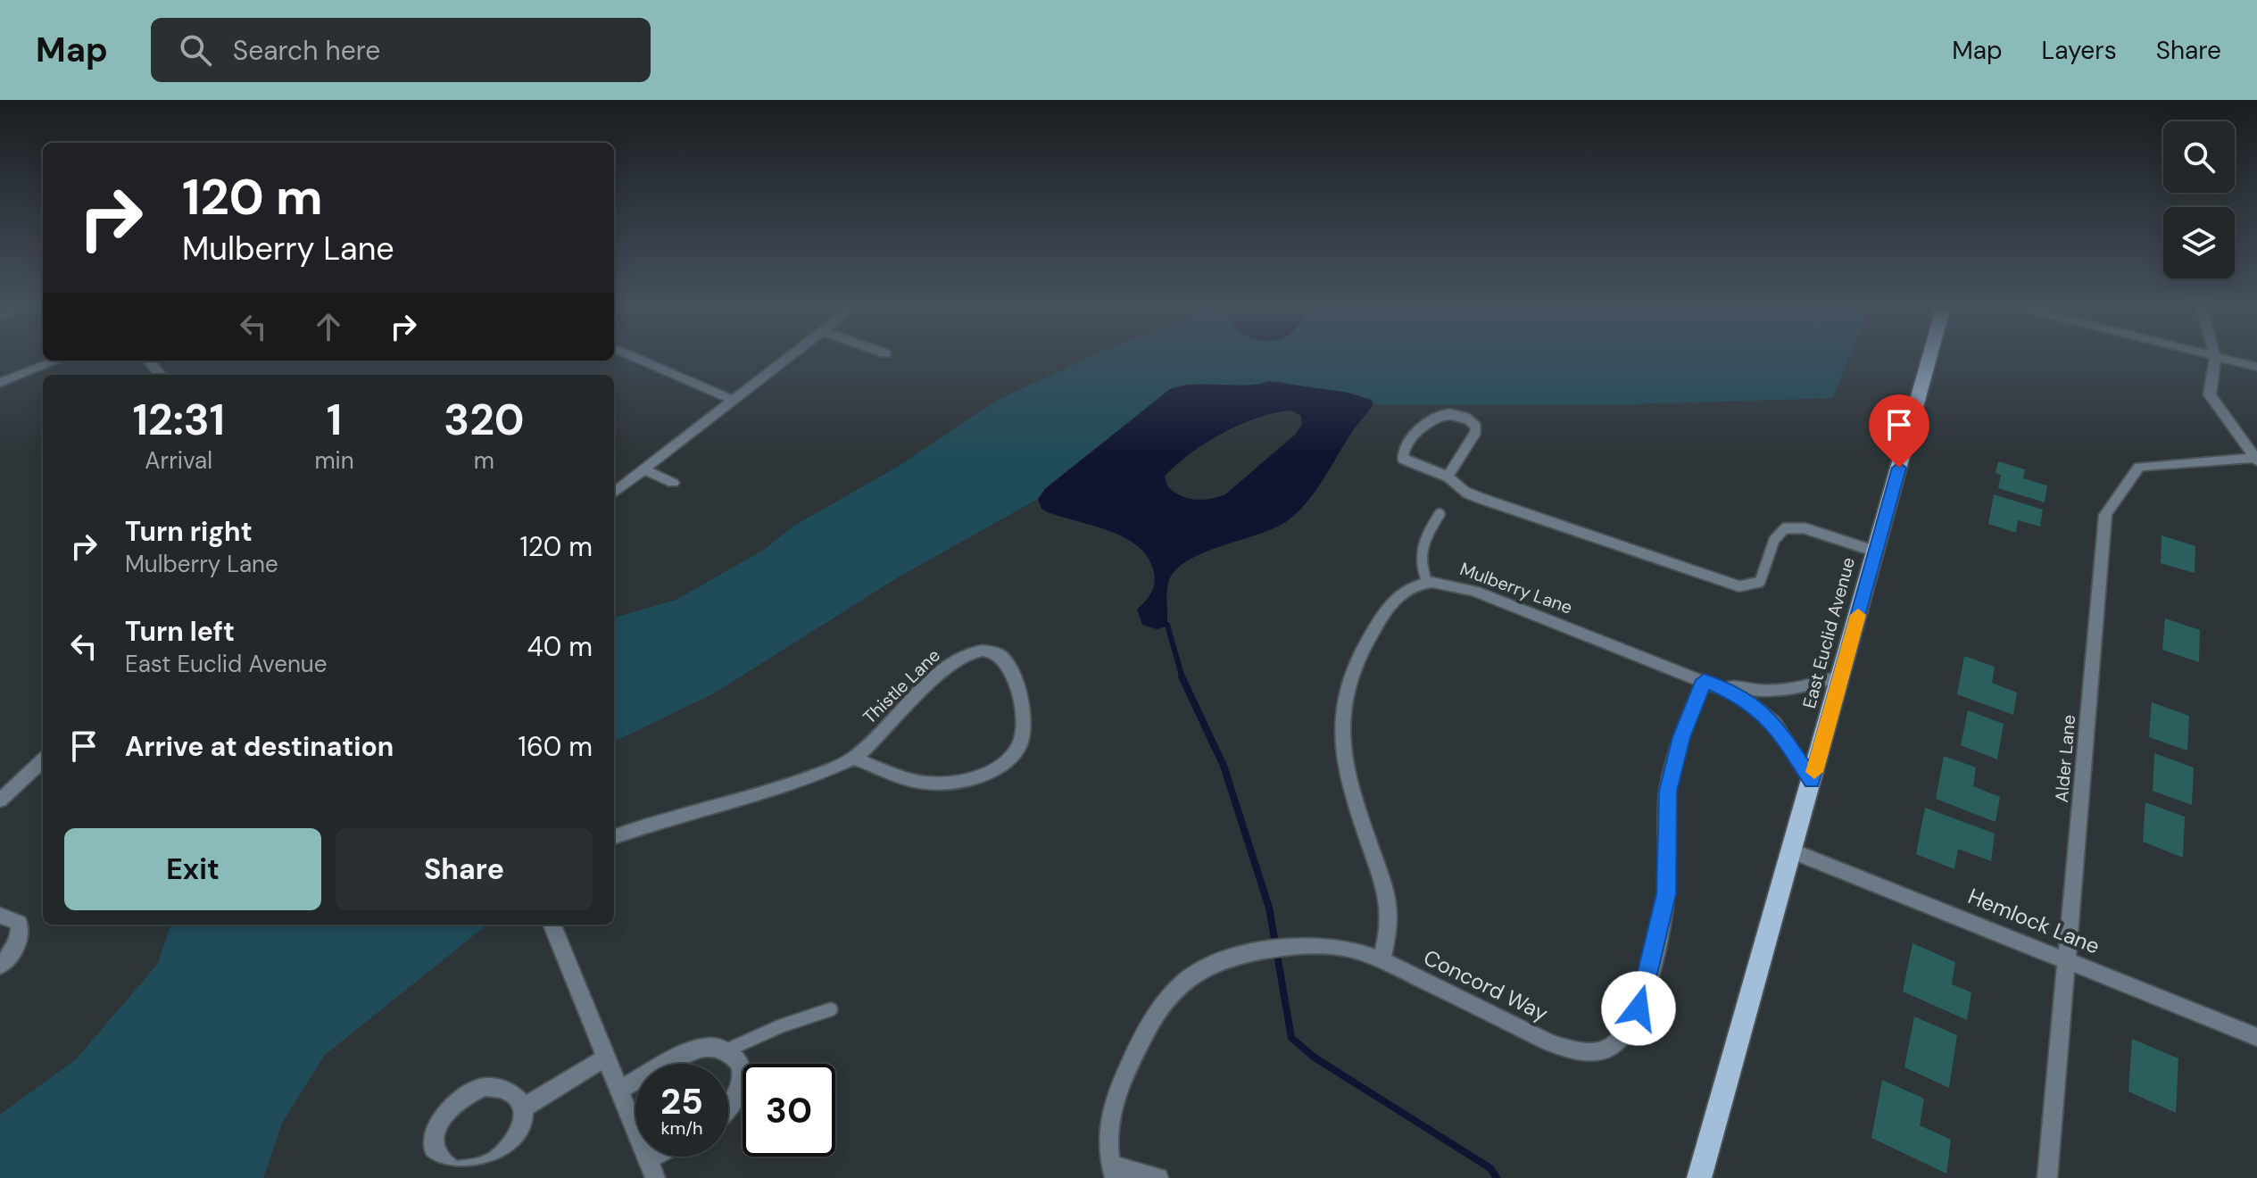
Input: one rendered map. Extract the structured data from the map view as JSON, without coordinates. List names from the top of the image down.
{
  "streets": {
    "main road": ["East Euclid Avenue"],
    "street": [
      "Mulberry Lane",
      "Thistle Lane",
      "Alder Lane",
      "Hemlock Lane",
      "Concord Way"
    ]
  },
  "crossings": [
    ["Mulberry Lane", "East Euclid Avenue"],
    ["Mulberry Lane", "Concord Way"],
    ["East Euclid Avenue", "Hemlock Lane"],
    ["Alder Lane", "Hemlock Lane"]
  ],
  "page": {
    "header": "Map",
    "search": "Search here",
    "nav": ["Map", "Layers", "Share"],
    "turn": ["120 m", "Mulberry Lane"],
    "eta": [
      "12:31",
      "Arrival",
      "1",
      "min",
      "320",
      "m"
    ],
    "list": [
      {
        "name": "Turn right",
        "note": "Mulberry Lane",
        "value": "120 m"
      },
      {
        "name": "Turn left",
        "note": "East Euclid Avenue",
        "value": "40 m"
      },
      {
        "name": "Arrive at destination",
        "value": "160 m"
      }
    ],
    "buttons": ["Exit", "Share"],
    "speed": "25 km/h",
    "limit": "30"
  }
}
